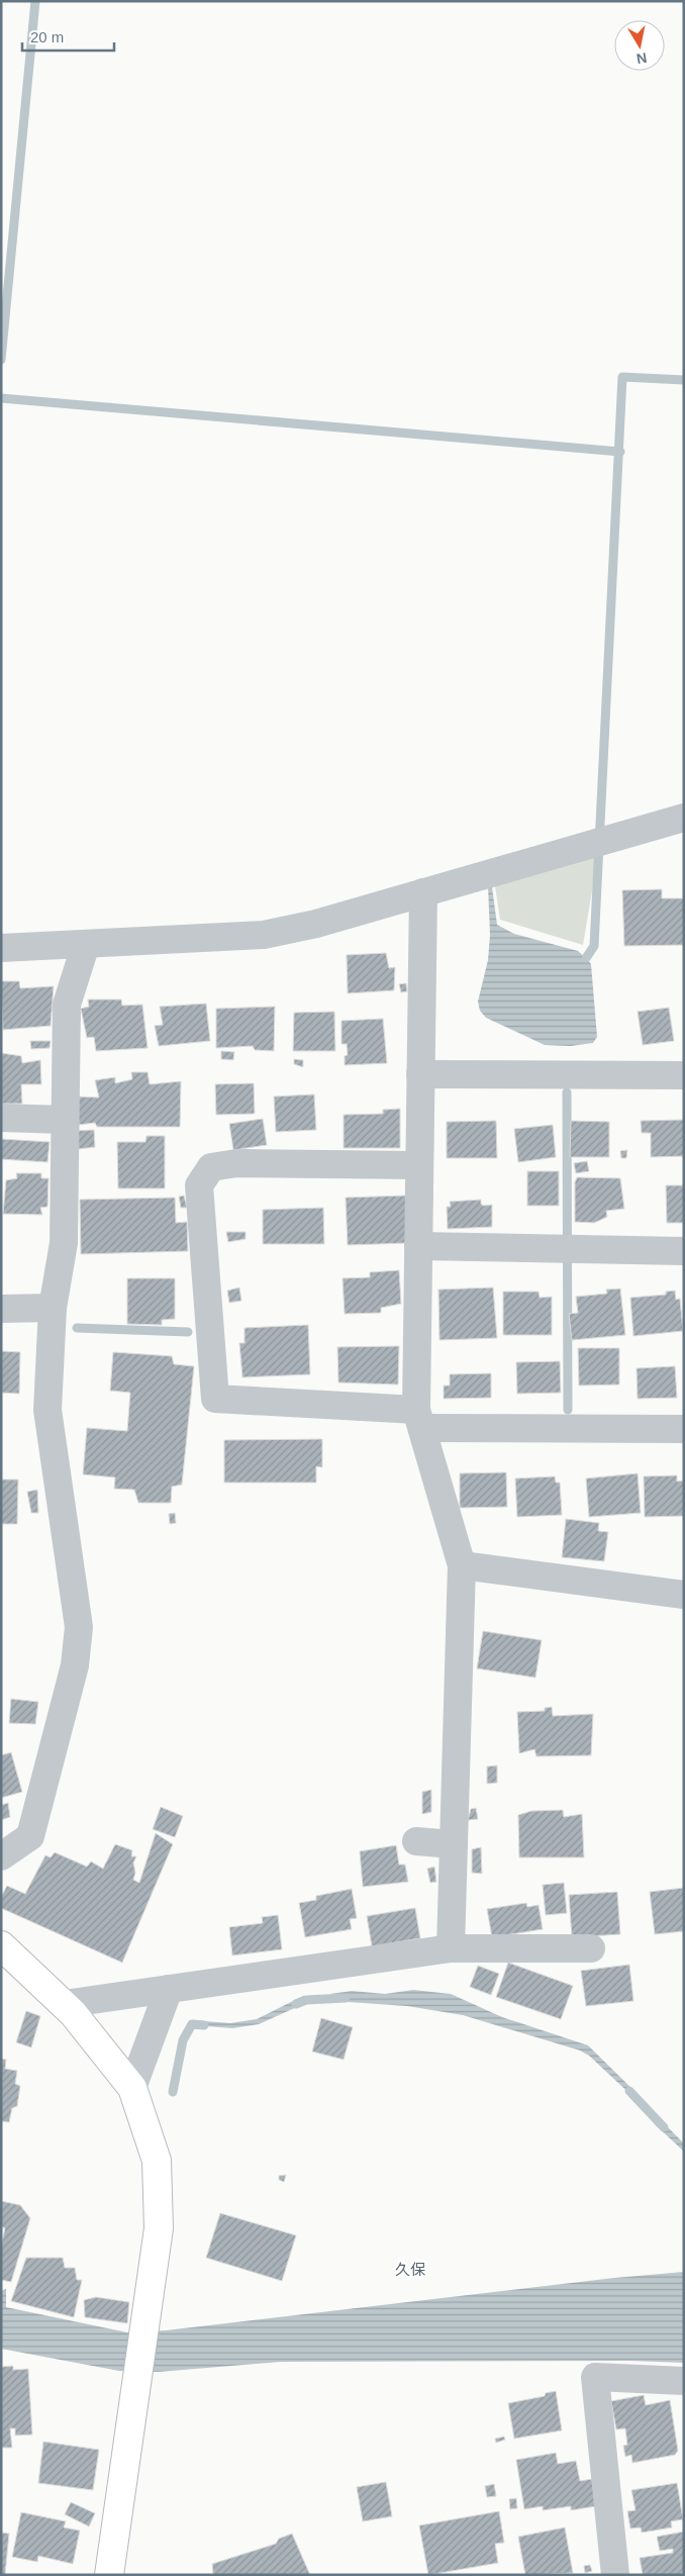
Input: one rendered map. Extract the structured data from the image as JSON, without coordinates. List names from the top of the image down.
{
  "districts": ["久保"],
  "scale_bar": "20 m",
  "north": "bottom"
}
